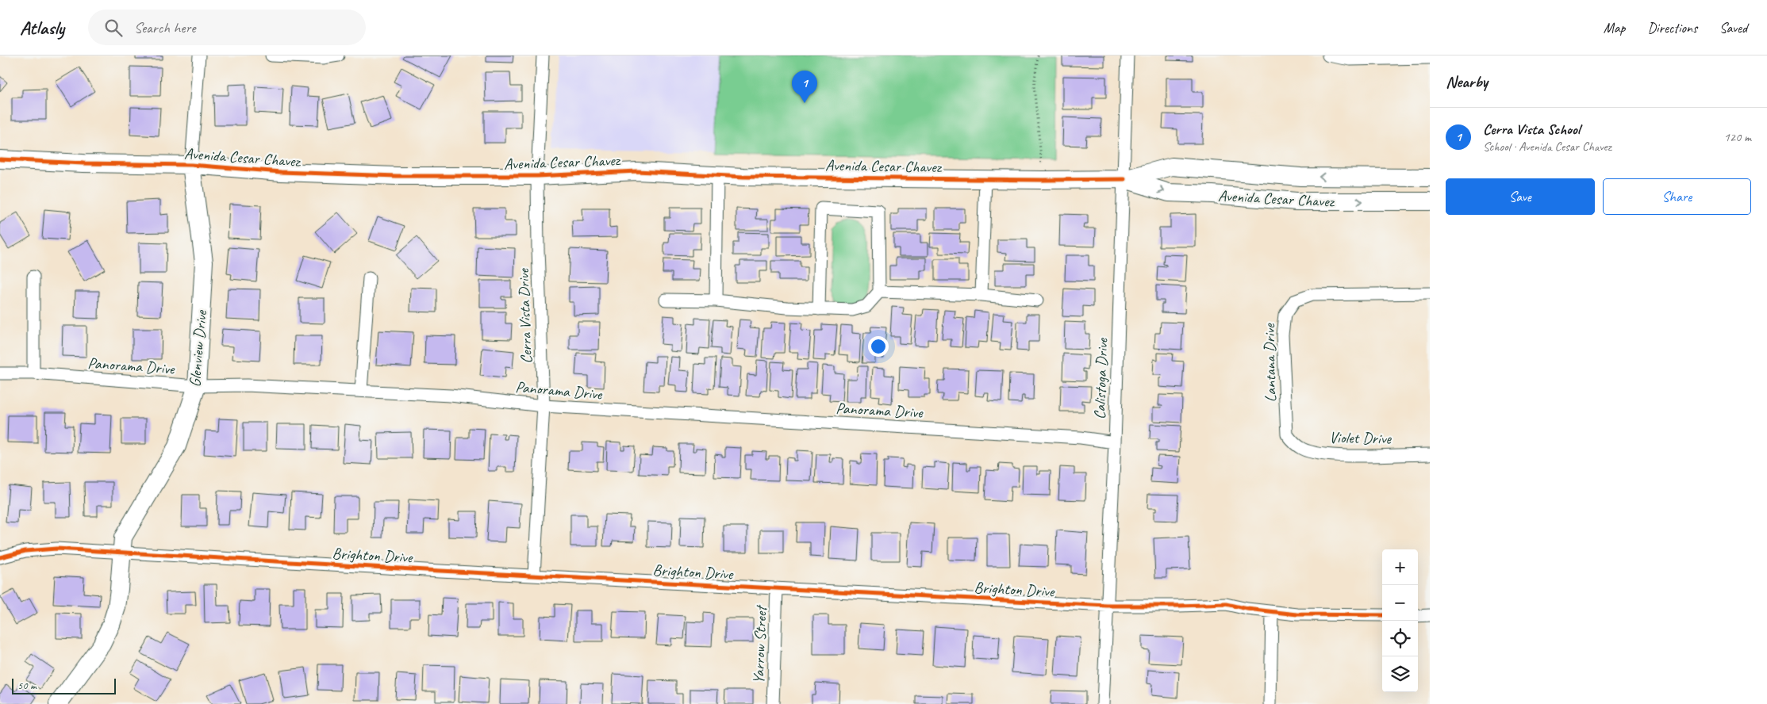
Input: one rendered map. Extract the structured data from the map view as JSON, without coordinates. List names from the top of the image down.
{
  "streets": {
    "street": [
      "Avenida Cesar Chavez",
      "Cerra Vista Drive",
      "Glenview Drive",
      "Lantana Drive",
      "Panorama Drive",
      "Calistoga Drive",
      "Violet Drive",
      "Brighton Drive",
      "Yarrow Street"
    ]
  },
  "crossings": [
    ["Avenida Cesar Chavez", "Cerra Vista Drive"],
    ["Avenida Cesar Chavez", "Glenview Drive"],
    ["Avenida Cesar Chavez", "Calistoga Drive"],
    ["Cerra Vista Drive", "Panorama Drive"],
    ["Cerra Vista Drive", "Brighton Drive"],
    ["Glenview Drive", "Panorama Drive"],
    ["Glenview Drive", "Brighton Drive"],
    ["Lantana Drive", "Violet Drive"],
    ["Panorama Drive", "Calistoga Drive"],
    ["Calistoga Drive", "Brighton Drive"],
    ["Brighton Drive", "Yarrow Street"]
  ],
  "scale_bar": "50 m",
  "page": {
    "header": "Atlasly",
    "search": "Search here",
    "nav": ["Map", "Directions", "Saved"],
    "heading": "Nearby",
    "pins": "1",
    "list": [
      {
        "mark": "1",
        "name": "Cerra Vista School",
        "note": "School · Avenida Cesar Chavez",
        "value": "120 m"
      }
    ],
    "buttons": ["Save", "Share"],
    "map_buttons": ["+", "−"],
    "scale": "50 m"
  }
}
